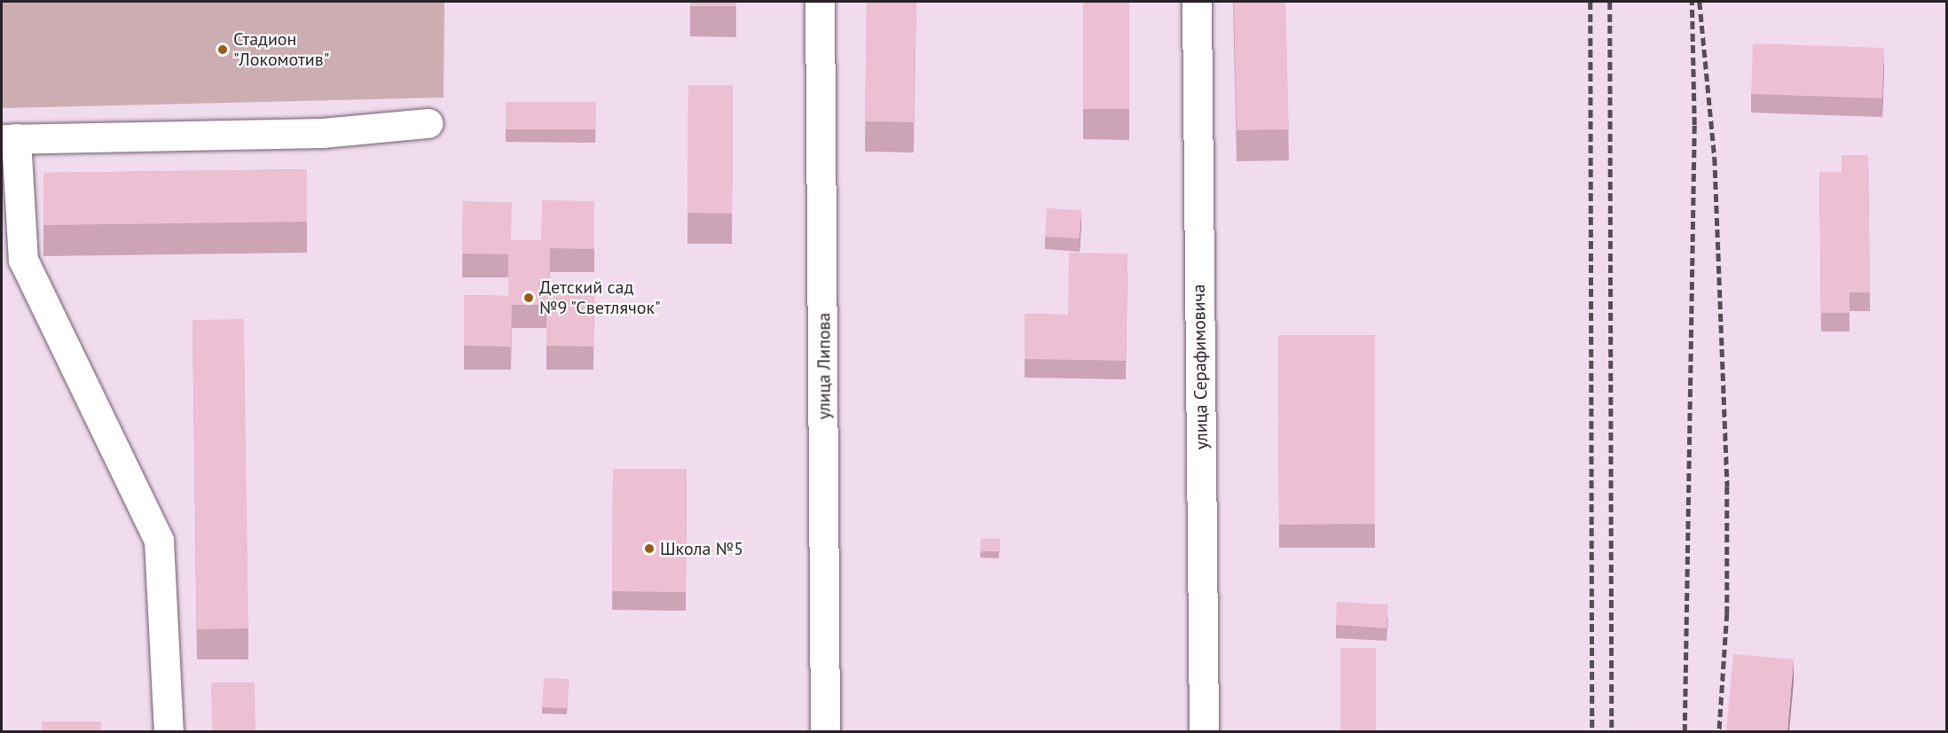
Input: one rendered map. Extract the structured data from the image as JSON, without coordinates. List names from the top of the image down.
{
  "streets": {
    "street": ["улица Липова", "улица Серафимовича"]
  },
  "places": ["Стадион \"Локомотив\"", "Детский сад №9 \"Светлячок\"", "Школа №5"]
}
